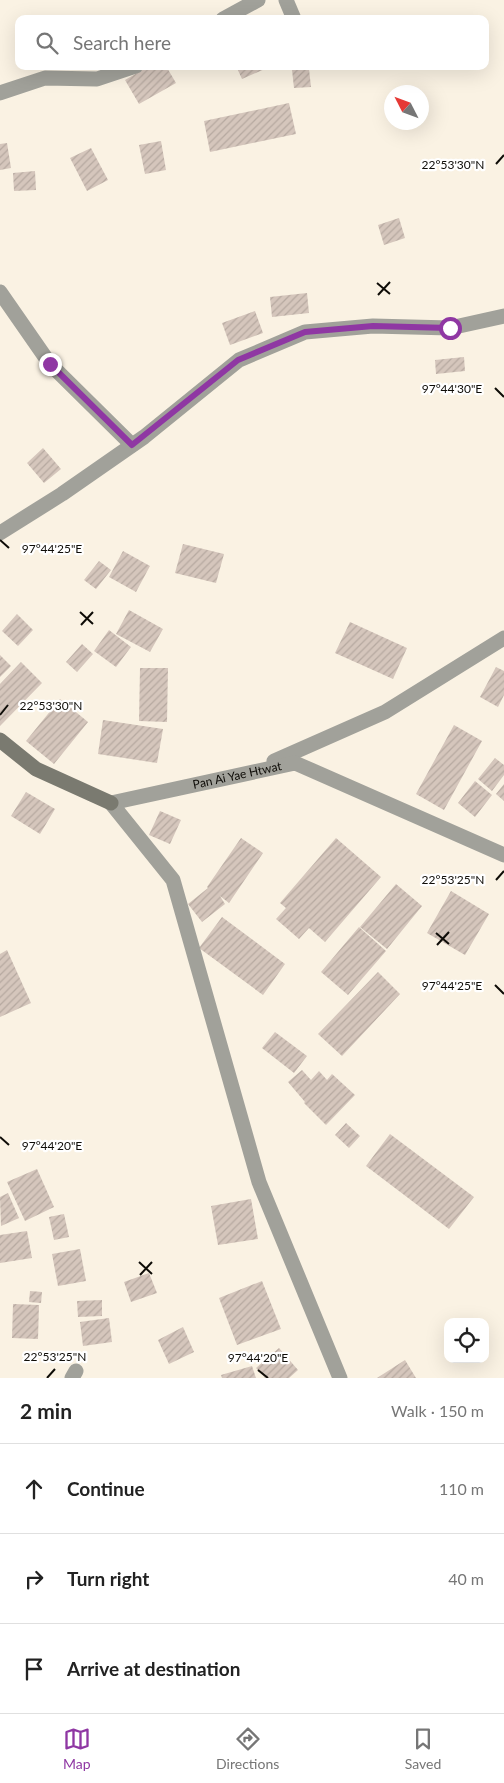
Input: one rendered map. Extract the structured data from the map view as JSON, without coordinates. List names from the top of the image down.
{
  "streets": {
    "street": ["Pan Ai Yae Htwat"]
  },
  "north": "top left",
  "page": {
    "search": "Search here",
    "heading": ["2 min", "Walk · 150 m"],
    "list": [
      ["Continue", "110 m"],
      ["Turn right", "40 m"],
      "Arrive at destination"
    ],
    "nav": ["Map", "Directions", "Saved"]
  },
  "coordinates": [
    "22°53'30\"N",
    "97°44'30\"E",
    "97°44'25\"E",
    "22°53'25\"N",
    "97°44'20\"E"
  ]
}
